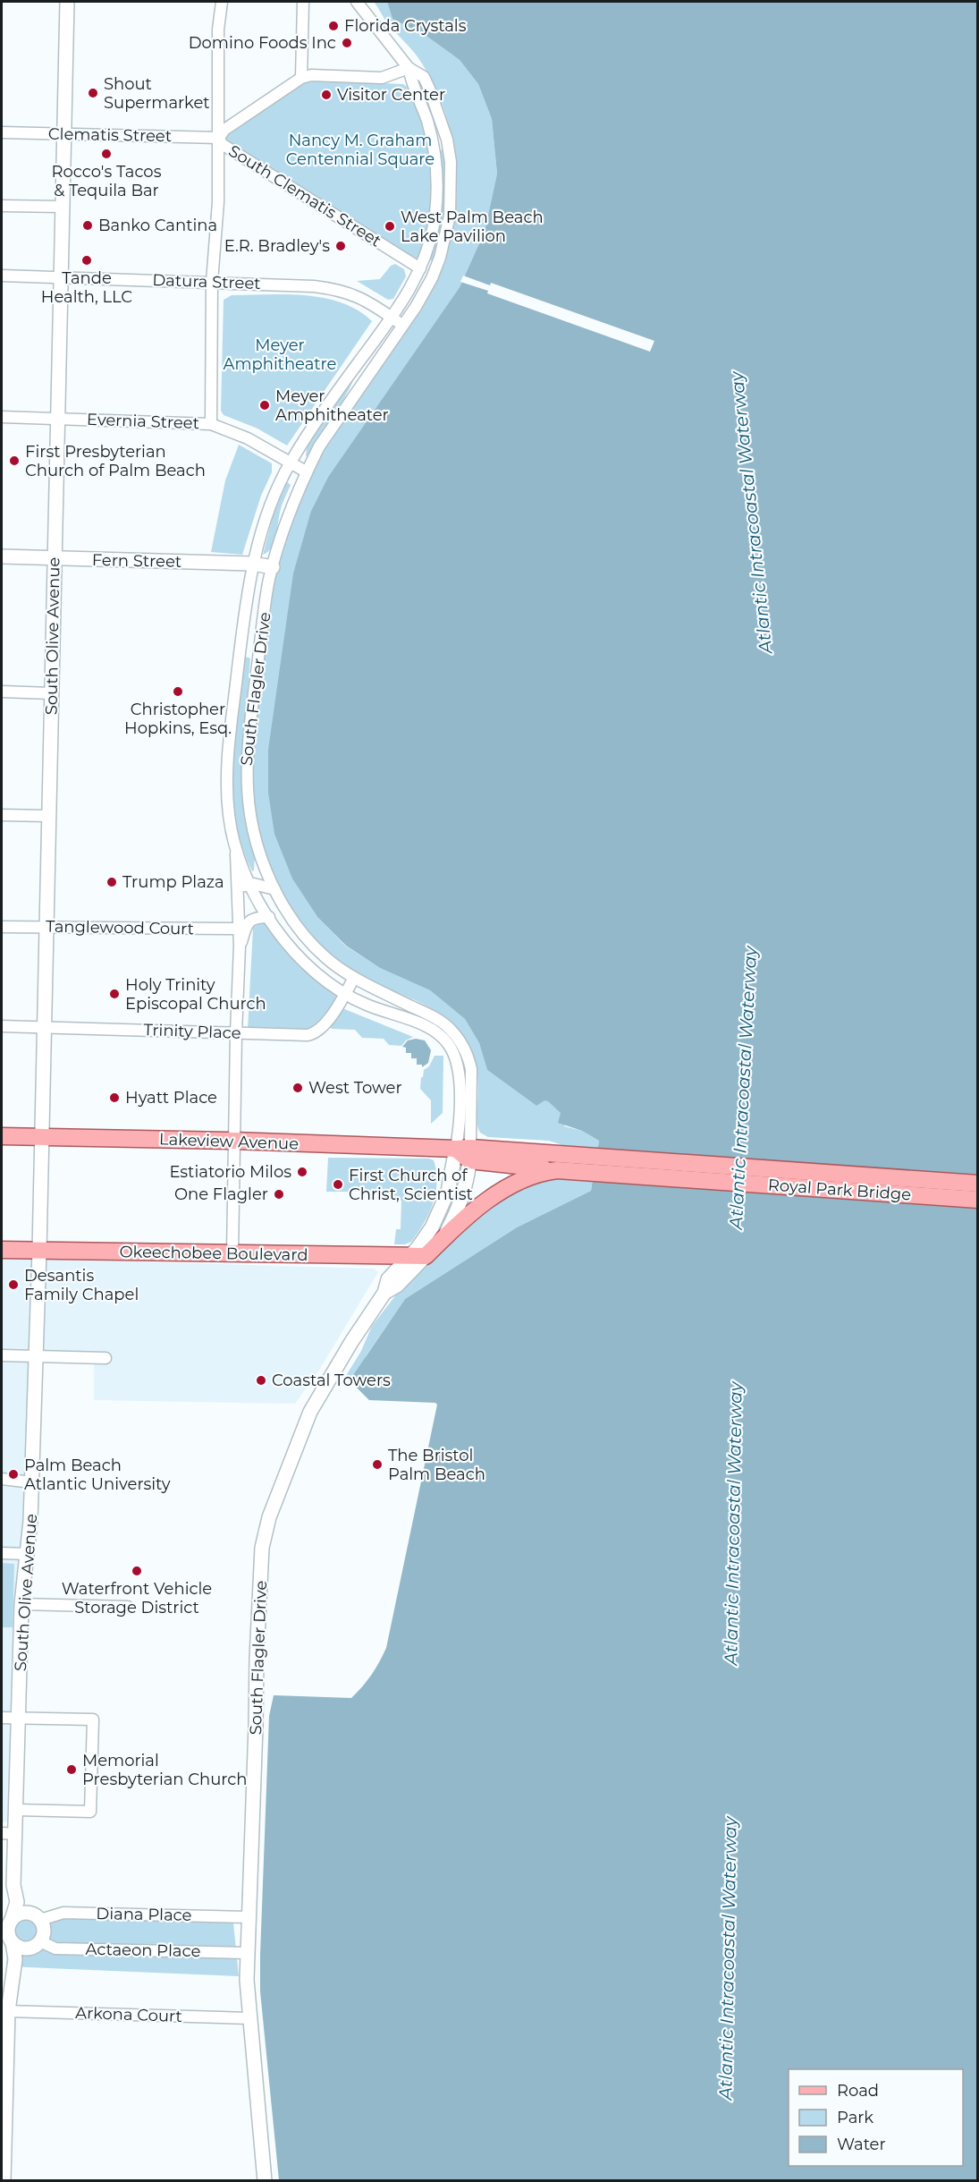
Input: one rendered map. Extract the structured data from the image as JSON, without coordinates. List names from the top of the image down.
{
  "streets": {
    "main road": [
      "South Flagler Drive",
      "Lakeview Avenue",
      "Royal Park Bridge",
      "Okeechobee Boulevard"
    ],
    "street": [
      "Clematis Street",
      "South Clematis Street",
      "Datura Street",
      "Evernia Street",
      "Fern Street",
      "South Olive Avenue",
      "Tanglewood Court",
      "Trinity Place",
      "Diana Place",
      "Actaeon Place",
      "Arkona Court"
    ]
  },
  "crossings": [
    ["Clematis Street", "South Clematis Street"],
    ["Clematis Street", "South Olive Avenue"],
    ["South Clematis Street", "South Flagler Drive"],
    ["Datura Street", "South Olive Avenue"],
    ["Datura Street", "South Flagler Drive"],
    ["Evernia Street", "South Olive Avenue"],
    ["Evernia Street", "South Flagler Drive"],
    ["Fern Street", "South Olive Avenue"],
    ["Fern Street", "South Flagler Drive"],
    ["South Olive Avenue", "Tanglewood Court"],
    ["South Olive Avenue", "Trinity Place"],
    ["South Olive Avenue", "Lakeview Avenue"],
    ["South Olive Avenue", "Okeechobee Boulevard"],
    ["South Olive Avenue", "Diana Place"],
    ["South Olive Avenue", "Actaeon Place"],
    ["South Flagler Drive", "Trinity Place"],
    ["South Flagler Drive", "Lakeview Avenue"],
    ["South Flagler Drive", "Okeechobee Boulevard"],
    ["South Flagler Drive", "Diana Place"],
    ["South Flagler Drive", "Actaeon Place"],
    ["South Flagler Drive", "Arkona Court"],
    ["Lakeview Avenue", "Royal Park Bridge"],
    ["Diana Place", "Actaeon Place"]
  ],
  "water": ["Atlantic Intracoastal Waterway"],
  "parks": ["Nancy M. Graham Centennial Square", "Meyer Amphitheatre"],
  "places": [
    "Florida Crystals",
    "Domino Foods Inc",
    "Shout Supermarket",
    "Visitor Center",
    "Rocco's Tacos & Tequila Bar",
    "Banko Cantina",
    "West Palm Beach Lake Pavilion",
    "E.R. Bradley's",
    "Tande Health, LLC",
    "Meyer Amphitheater",
    "First Presbyterian Church of Palm Beach",
    "Christopher Hopkins, Esq.",
    "Trump Plaza",
    "Holy Trinity Episcopal Church",
    "West Tower",
    "Hyatt Place",
    "Estiatorio Milos",
    "First Church of Christ, Scientist",
    "One Flagler",
    "Desantis Family Chapel",
    "Coastal Towers",
    "The Bristol Palm Beach",
    "Palm Beach Atlantic University",
    "Waterfront Vehicle Storage District",
    "Memorial Presbyterian Church"
  ],
  "legend": ["Road", "Park", "Water"]
}
